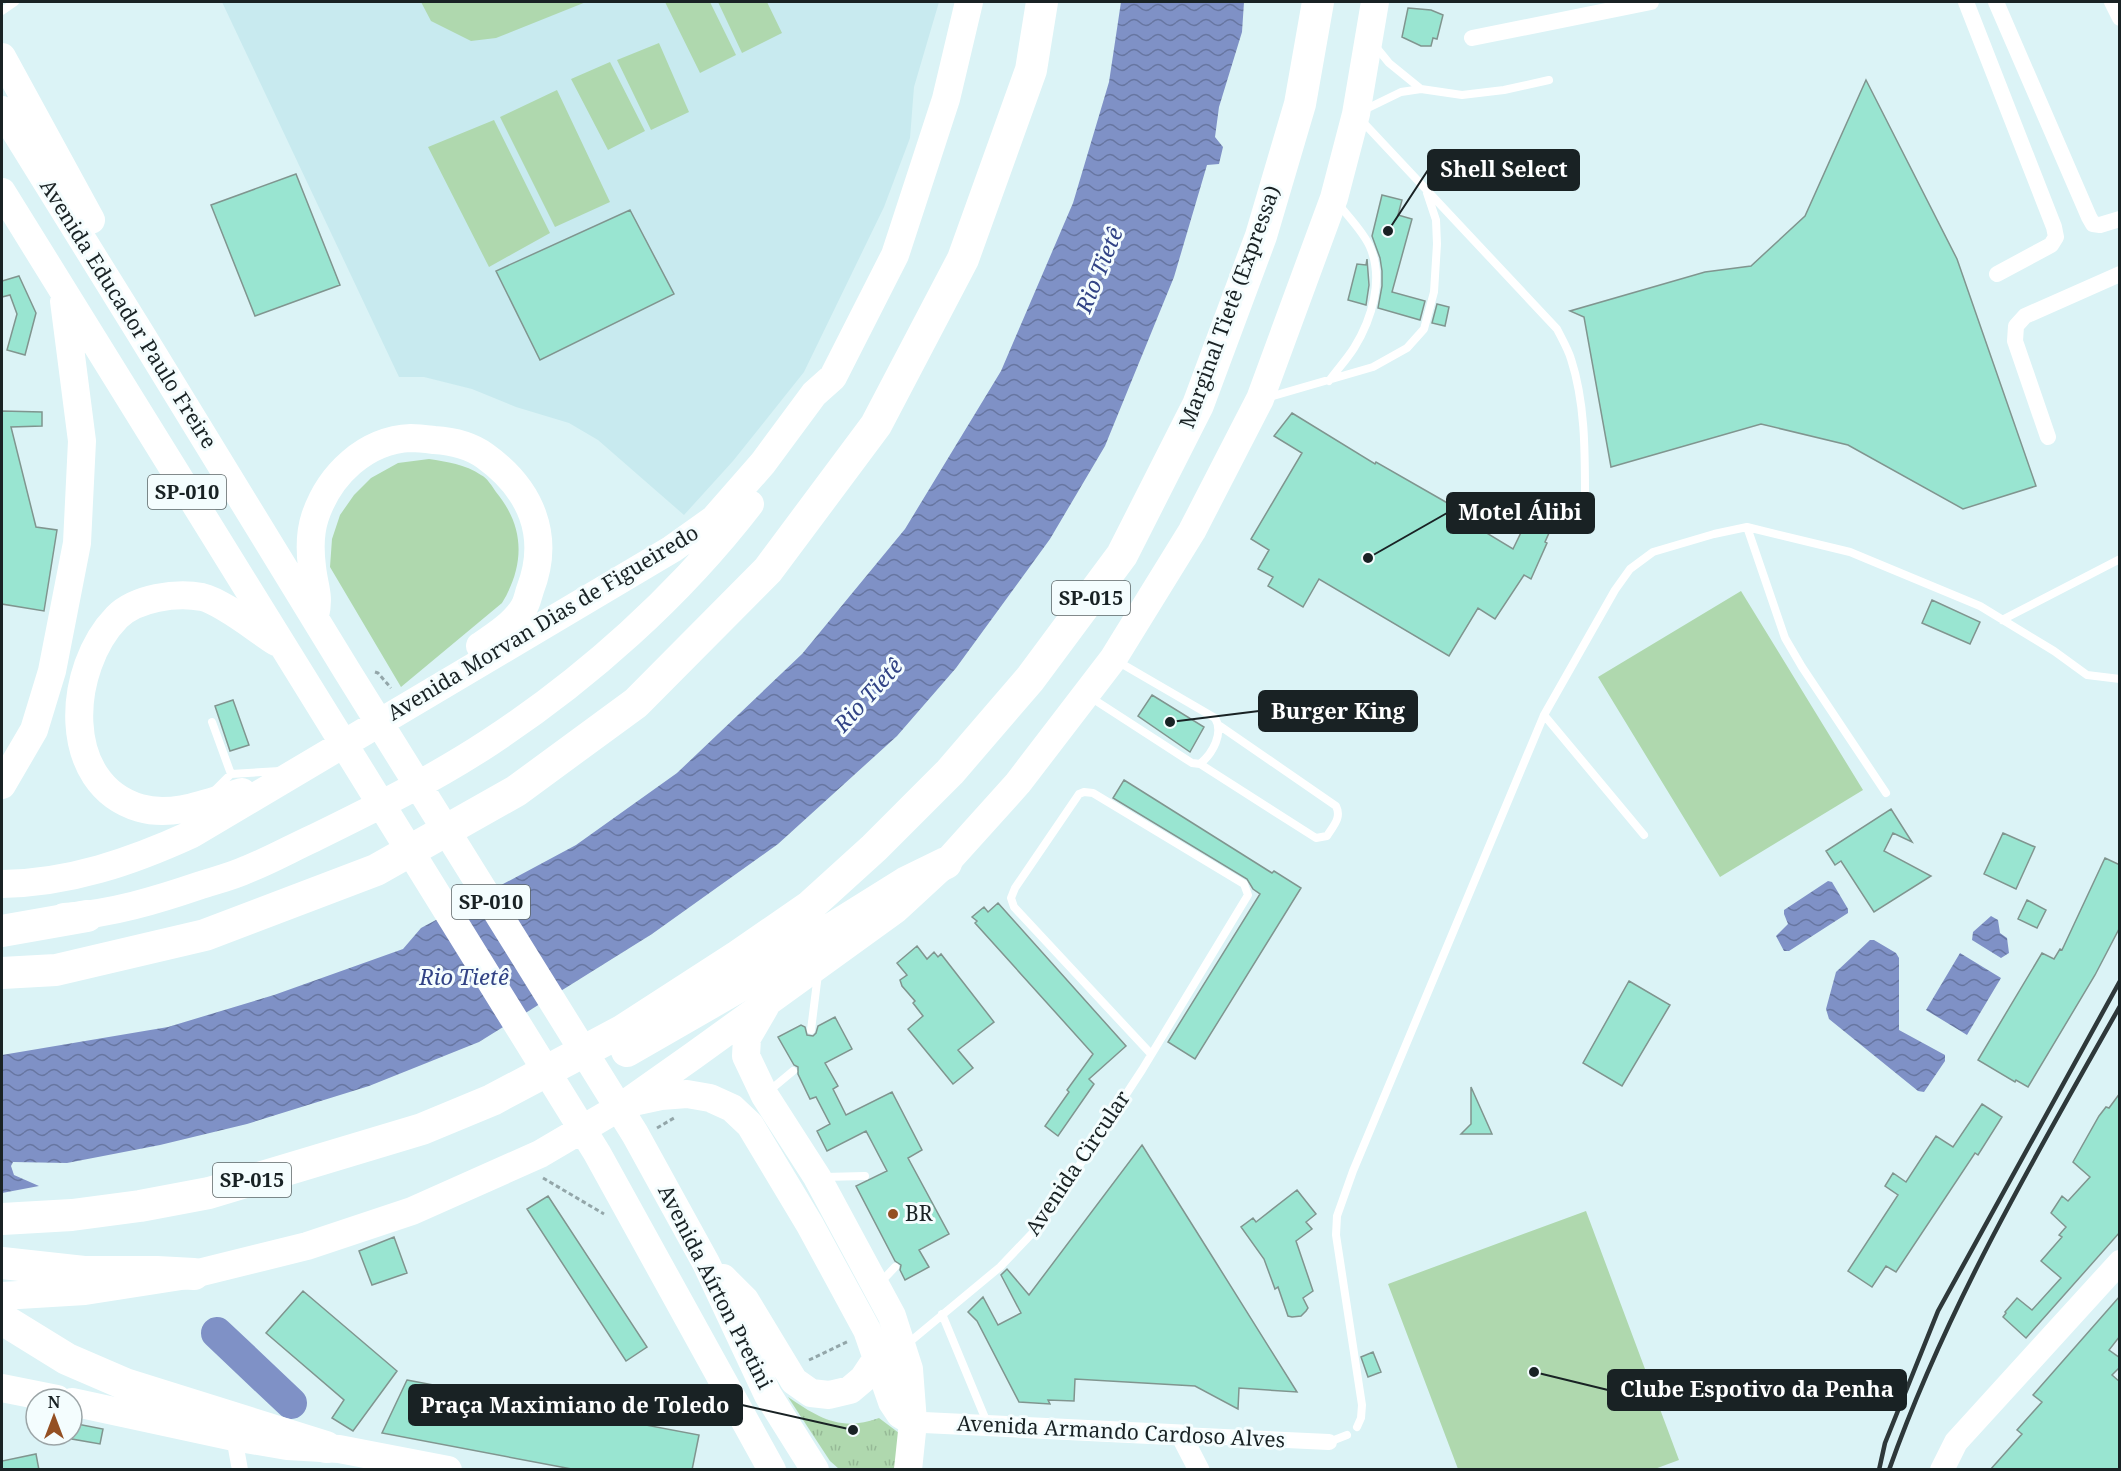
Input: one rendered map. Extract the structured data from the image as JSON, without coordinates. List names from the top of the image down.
{
  "streets": {
    "highway": [
      "Marginal Tietê (Expressa)",
      "Avenida Educador Paulo Freire",
      "SP-010",
      "SP-015",
      "Avenida Morvan Dias de Figueiredo",
      "Avenida Aírton Pretini"
    ],
    "street": ["Avenida Armando Cardoso Alves"],
    "lane": ["Avenida Circular"]
  },
  "crossings": [
    ["Marginal Tietê (Expressa)", "SP-015"],
    ["Avenida Educador Paulo Freire", "Avenida Aírton Pretini"]
  ],
  "water": ["Rio Tietê"],
  "places": [
    "Shell Select",
    "Motel Álibi",
    "Burger King",
    "BR",
    "Clube Espotivo da Penha",
    "Praça Maximiano de Toledo"
  ],
  "north": "top"
}
